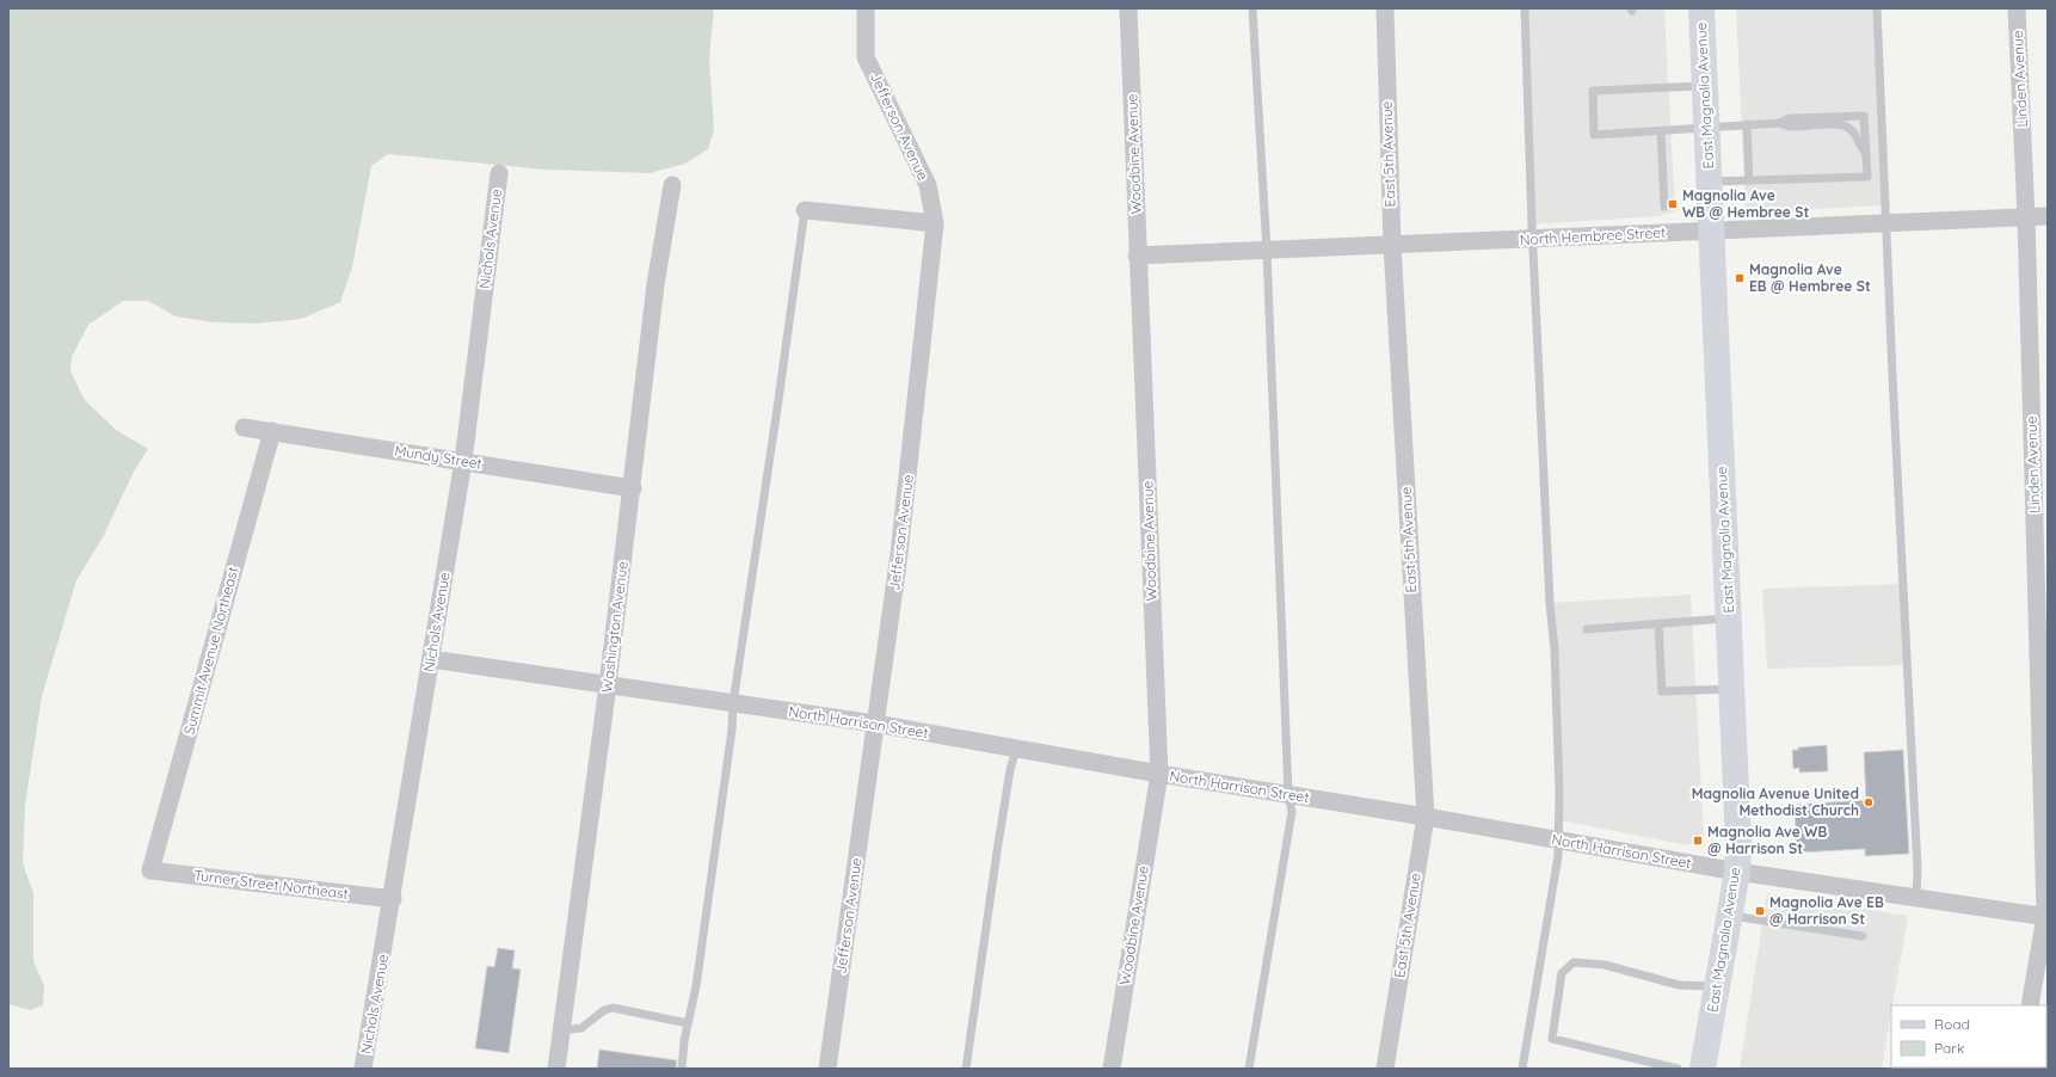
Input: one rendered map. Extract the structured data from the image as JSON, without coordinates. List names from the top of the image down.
{
  "streets": {
    "main road": ["East Magnolia Avenue"],
    "street": [
      "Linden Avenue",
      "Jefferson Avenue",
      "Woodbine Avenue",
      "East 5th Avenue",
      "North Hembree Street",
      "Nichols Avenue",
      "Mundy Street",
      "Washington Avenue",
      "Summit Avenue Northeast",
      "North Harrison Street",
      "Turner Street Northeast"
    ]
  },
  "crossings": [
    ["Linden Avenue", "North Hembree Street"],
    ["Linden Avenue", "North Harrison Street"],
    ["East Magnolia Avenue", "North Hembree Street"],
    ["East Magnolia Avenue", "North Harrison Street"],
    ["Jefferson Avenue", "North Harrison Street"],
    ["Woodbine Avenue", "North Hembree Street"],
    ["Woodbine Avenue", "North Harrison Street"],
    ["East 5th Avenue", "North Hembree Street"],
    ["East 5th Avenue", "North Harrison Street"],
    ["Nichols Avenue", "Mundy Street"],
    ["Nichols Avenue", "North Harrison Street"],
    ["Nichols Avenue", "Turner Street Northeast"],
    ["Mundy Street", "Washington Avenue"],
    ["Mundy Street", "Summit Avenue Northeast"],
    ["Washington Avenue", "North Harrison Street"],
    ["Summit Avenue Northeast", "Turner Street Northeast"]
  ],
  "places": {
    "transit": [
      "Magnolia Ave WB @ Hembree St",
      "Magnolia Ave EB @ Hembree St",
      "Magnolia Ave WB @ Harrison St",
      "Magnolia Ave EB @ Harrison St"
    ],
    "other": ["Magnolia Avenue United Methodist Church"]
  },
  "legend": ["Road", "Park"]
}
